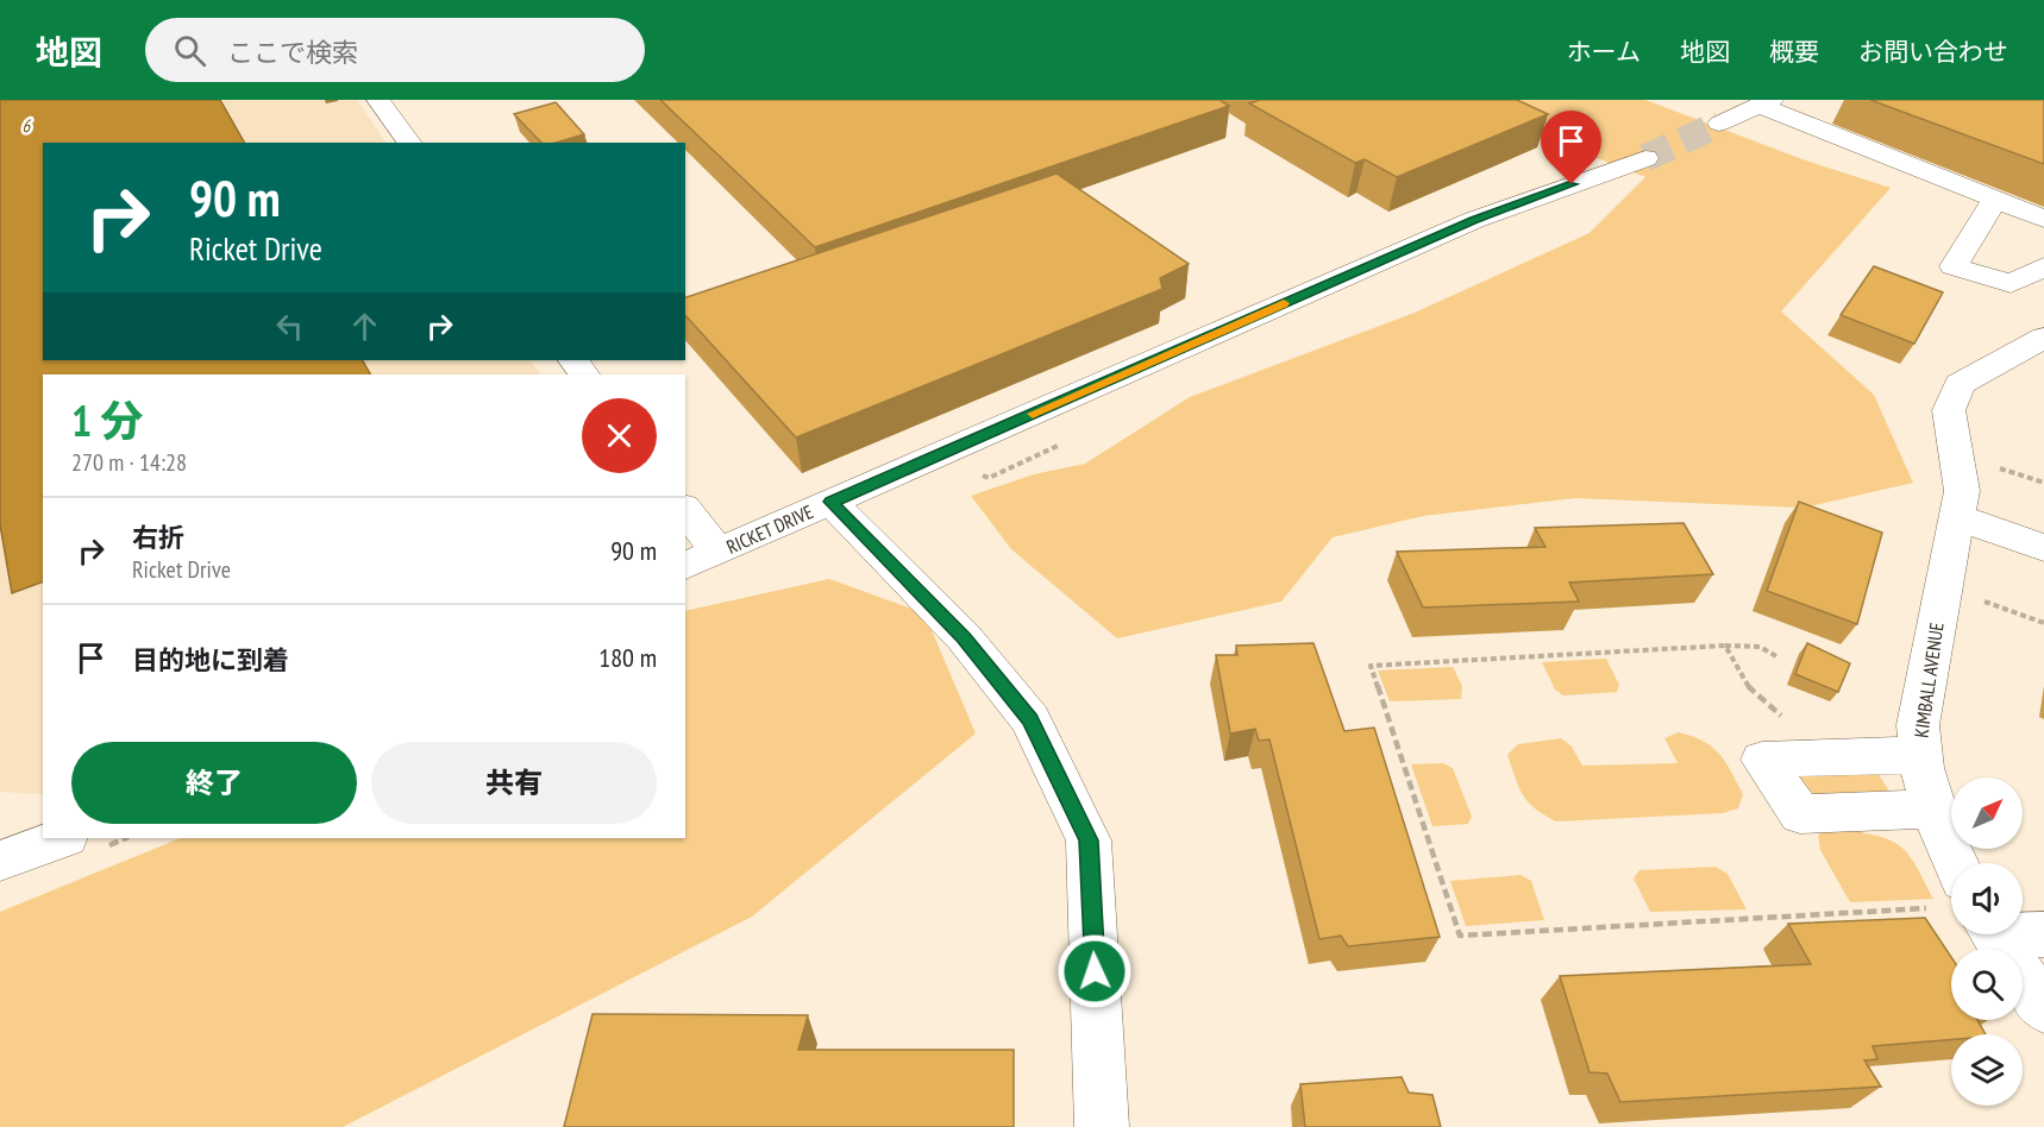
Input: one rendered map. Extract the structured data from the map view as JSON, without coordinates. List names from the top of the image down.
{
  "streets": {
    "street": ["RICKET DRIVE", "KIMBALL AVENUE"]
  },
  "water": ["6"],
  "north": "top right",
  "page": {
    "header": "地図",
    "search": "ここで検索",
    "nav": [
      "ホーム",
      "地図",
      "概要",
      "お問い合わせ"
    ],
    "turn": ["90 m", "Ricket Drive"],
    "heading": ["1 分", "270 m · 14:28"],
    "list": [
      {
        "name": "右折",
        "note": "Ricket Drive",
        "value": "90 m"
      },
      {
        "name": "目的地に到着",
        "value": "180 m"
      }
    ],
    "buttons": ["終了", "共有"]
  }
}
